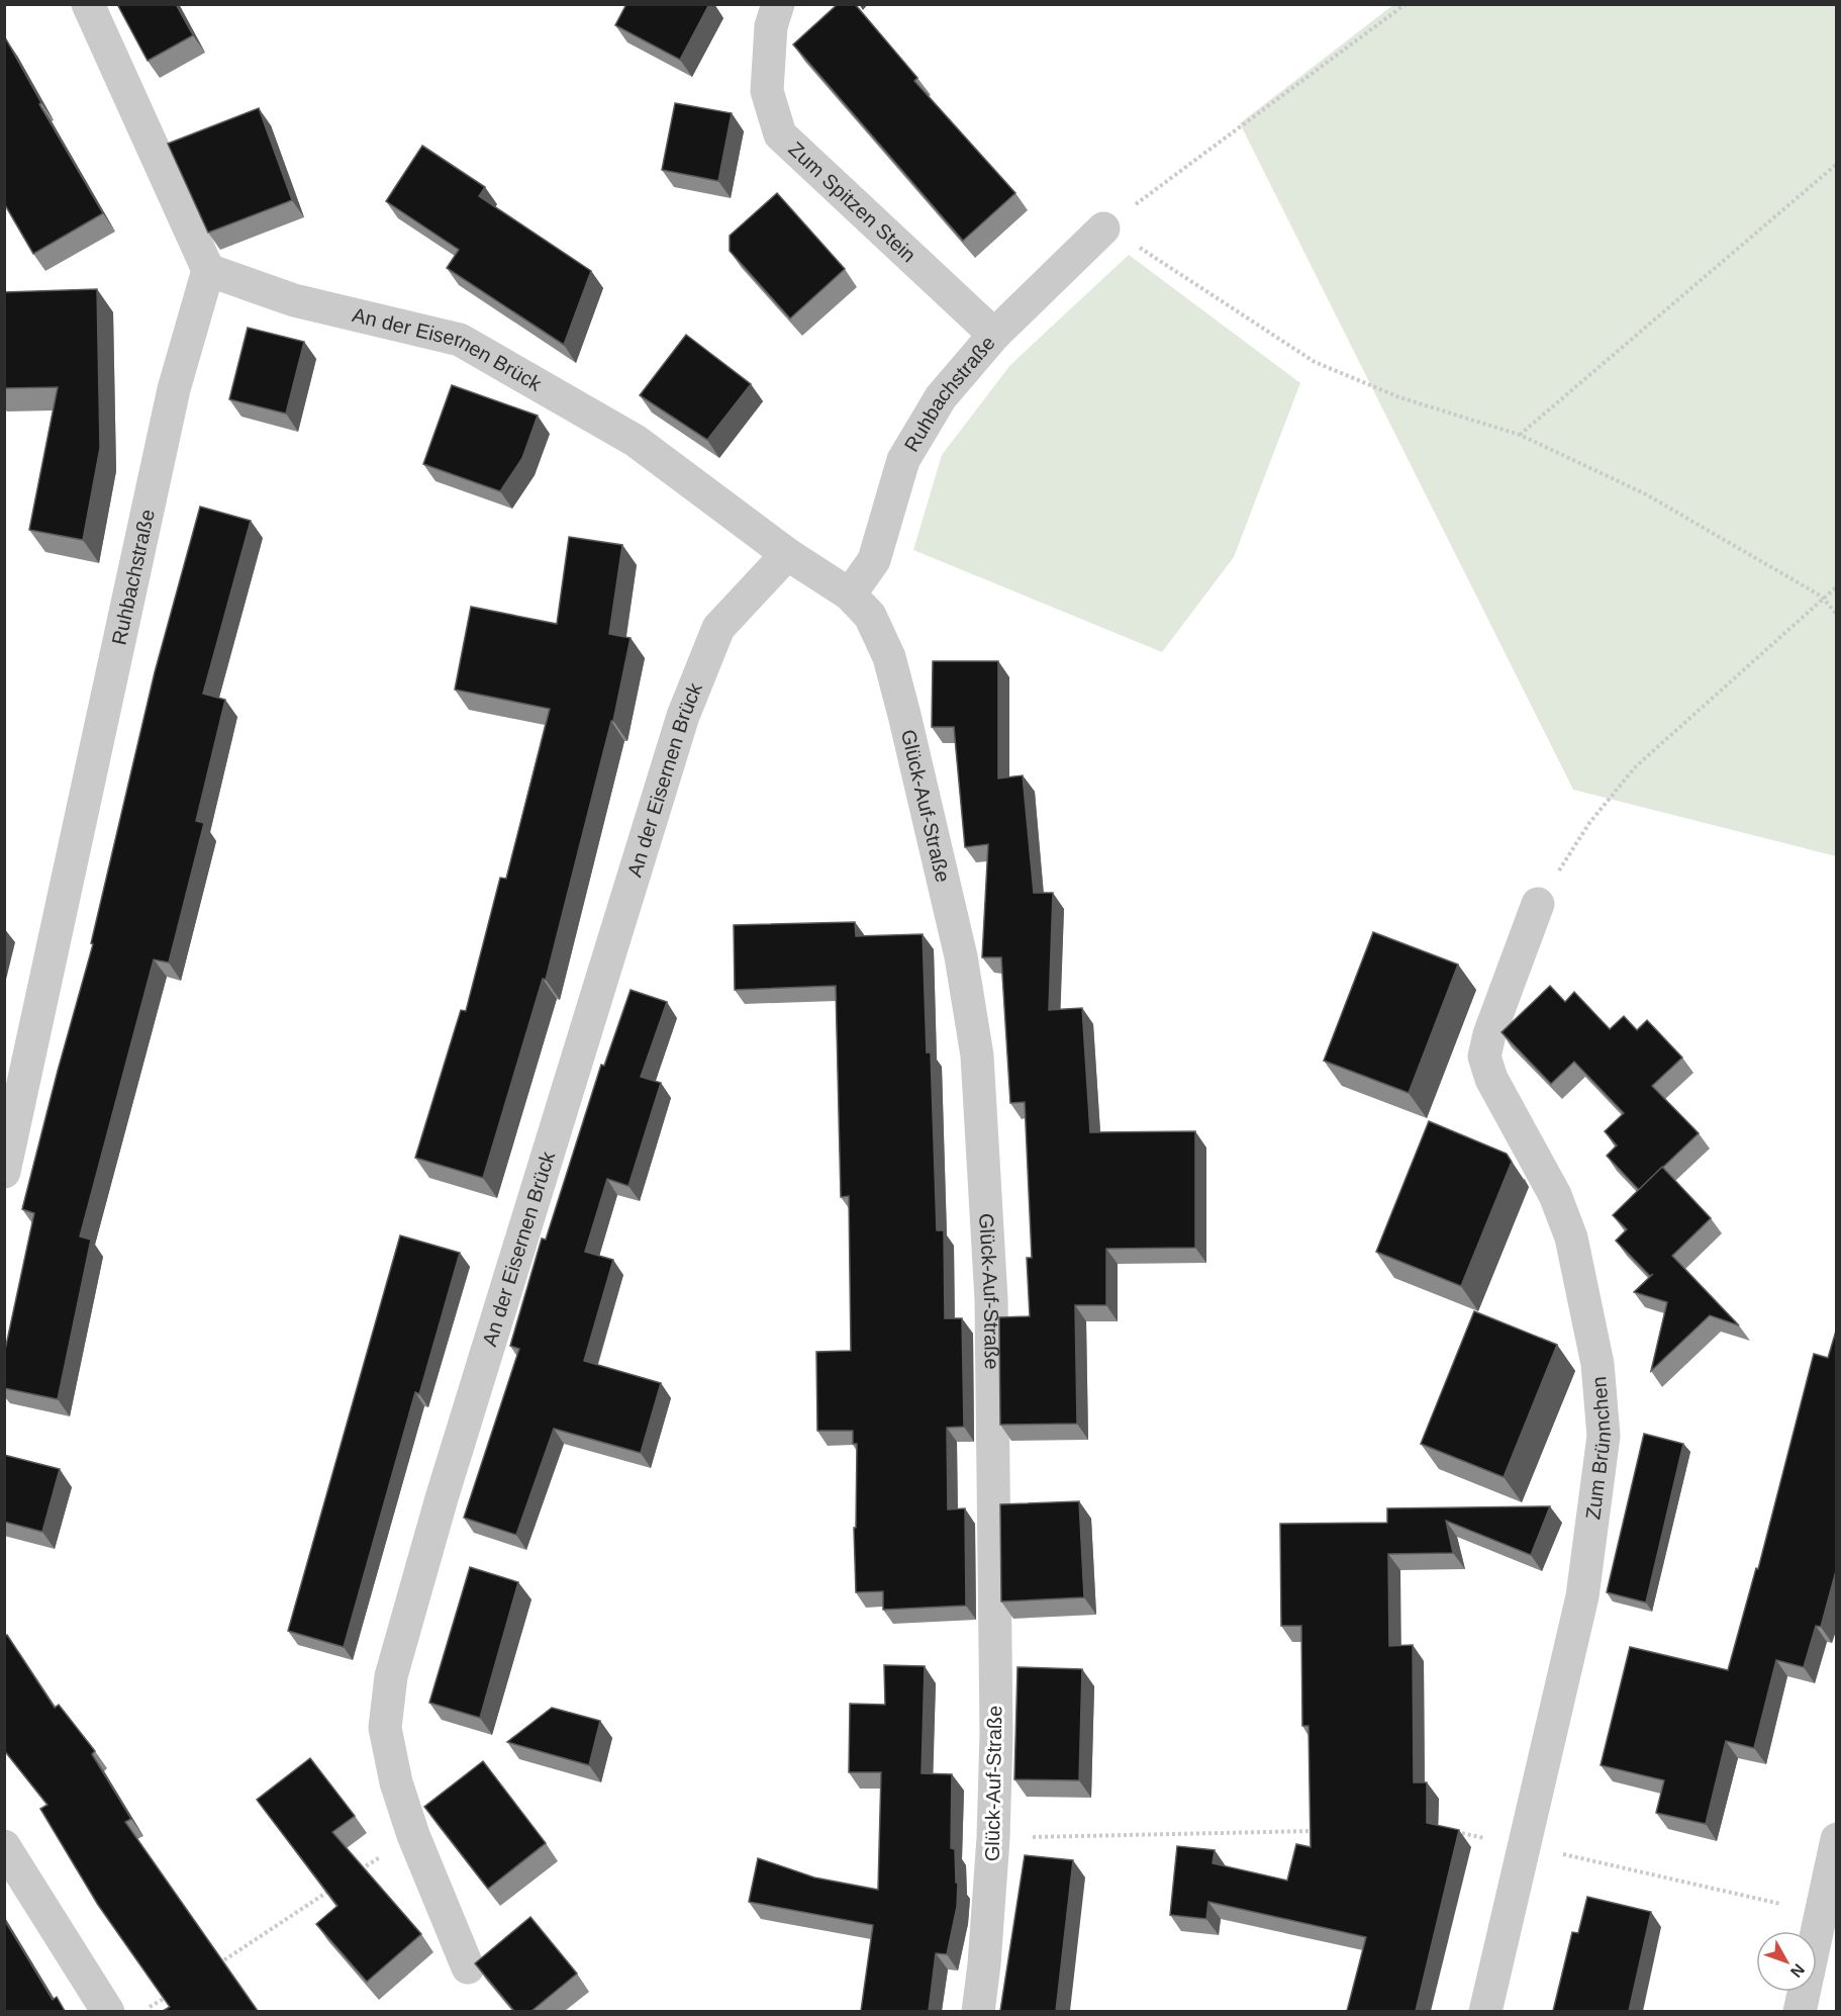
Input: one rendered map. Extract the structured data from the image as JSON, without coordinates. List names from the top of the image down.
{
  "streets": {
    "street": [
      "Zum Spitzen Stein",
      "An der Eisernen Brück",
      "Ruhbachstraße",
      "Glück-Auf-Straße",
      "Zum Brünnchen"
    ]
  },
  "crossings": [
    ["Zum Spitzen Stein", "Ruhbachstraße"],
    ["An der Eisernen Brück", "Ruhbachstraße"],
    ["An der Eisernen Brück", "Glück-Auf-Straße"],
    ["Ruhbachstraße", "Glück-Auf-Straße"]
  ],
  "north": "bottom right"
}
